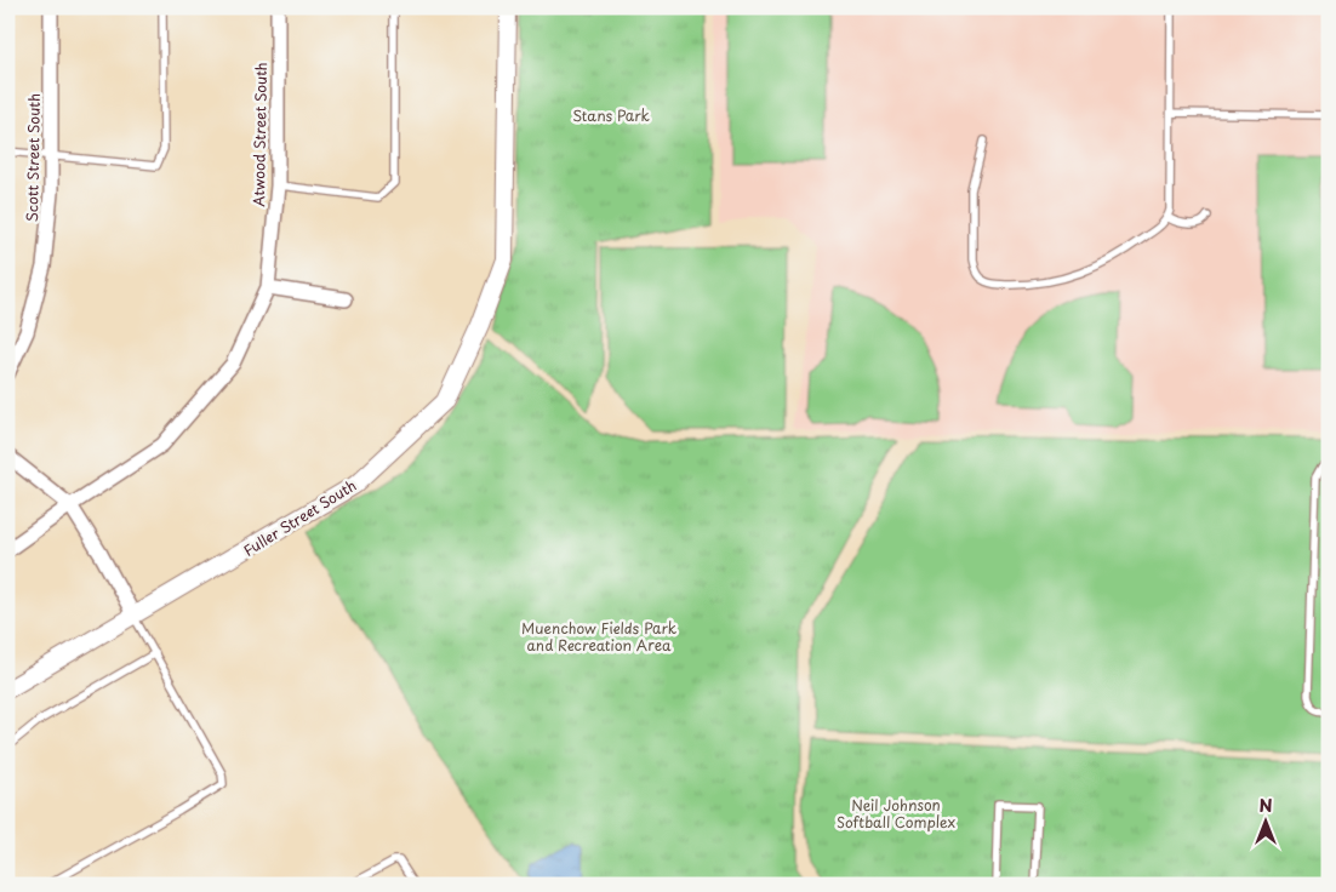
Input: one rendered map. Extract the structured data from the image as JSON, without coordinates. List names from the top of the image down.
{
  "streets": {
    "street": ["Atwood Street South", "Scott Street South", "Fuller Street South"]
  },
  "parks": ["Stans Park", "Muenchow Fields Park and Recreation Area", "Neil Johnson Softball Complex"],
  "north": "top"
}
